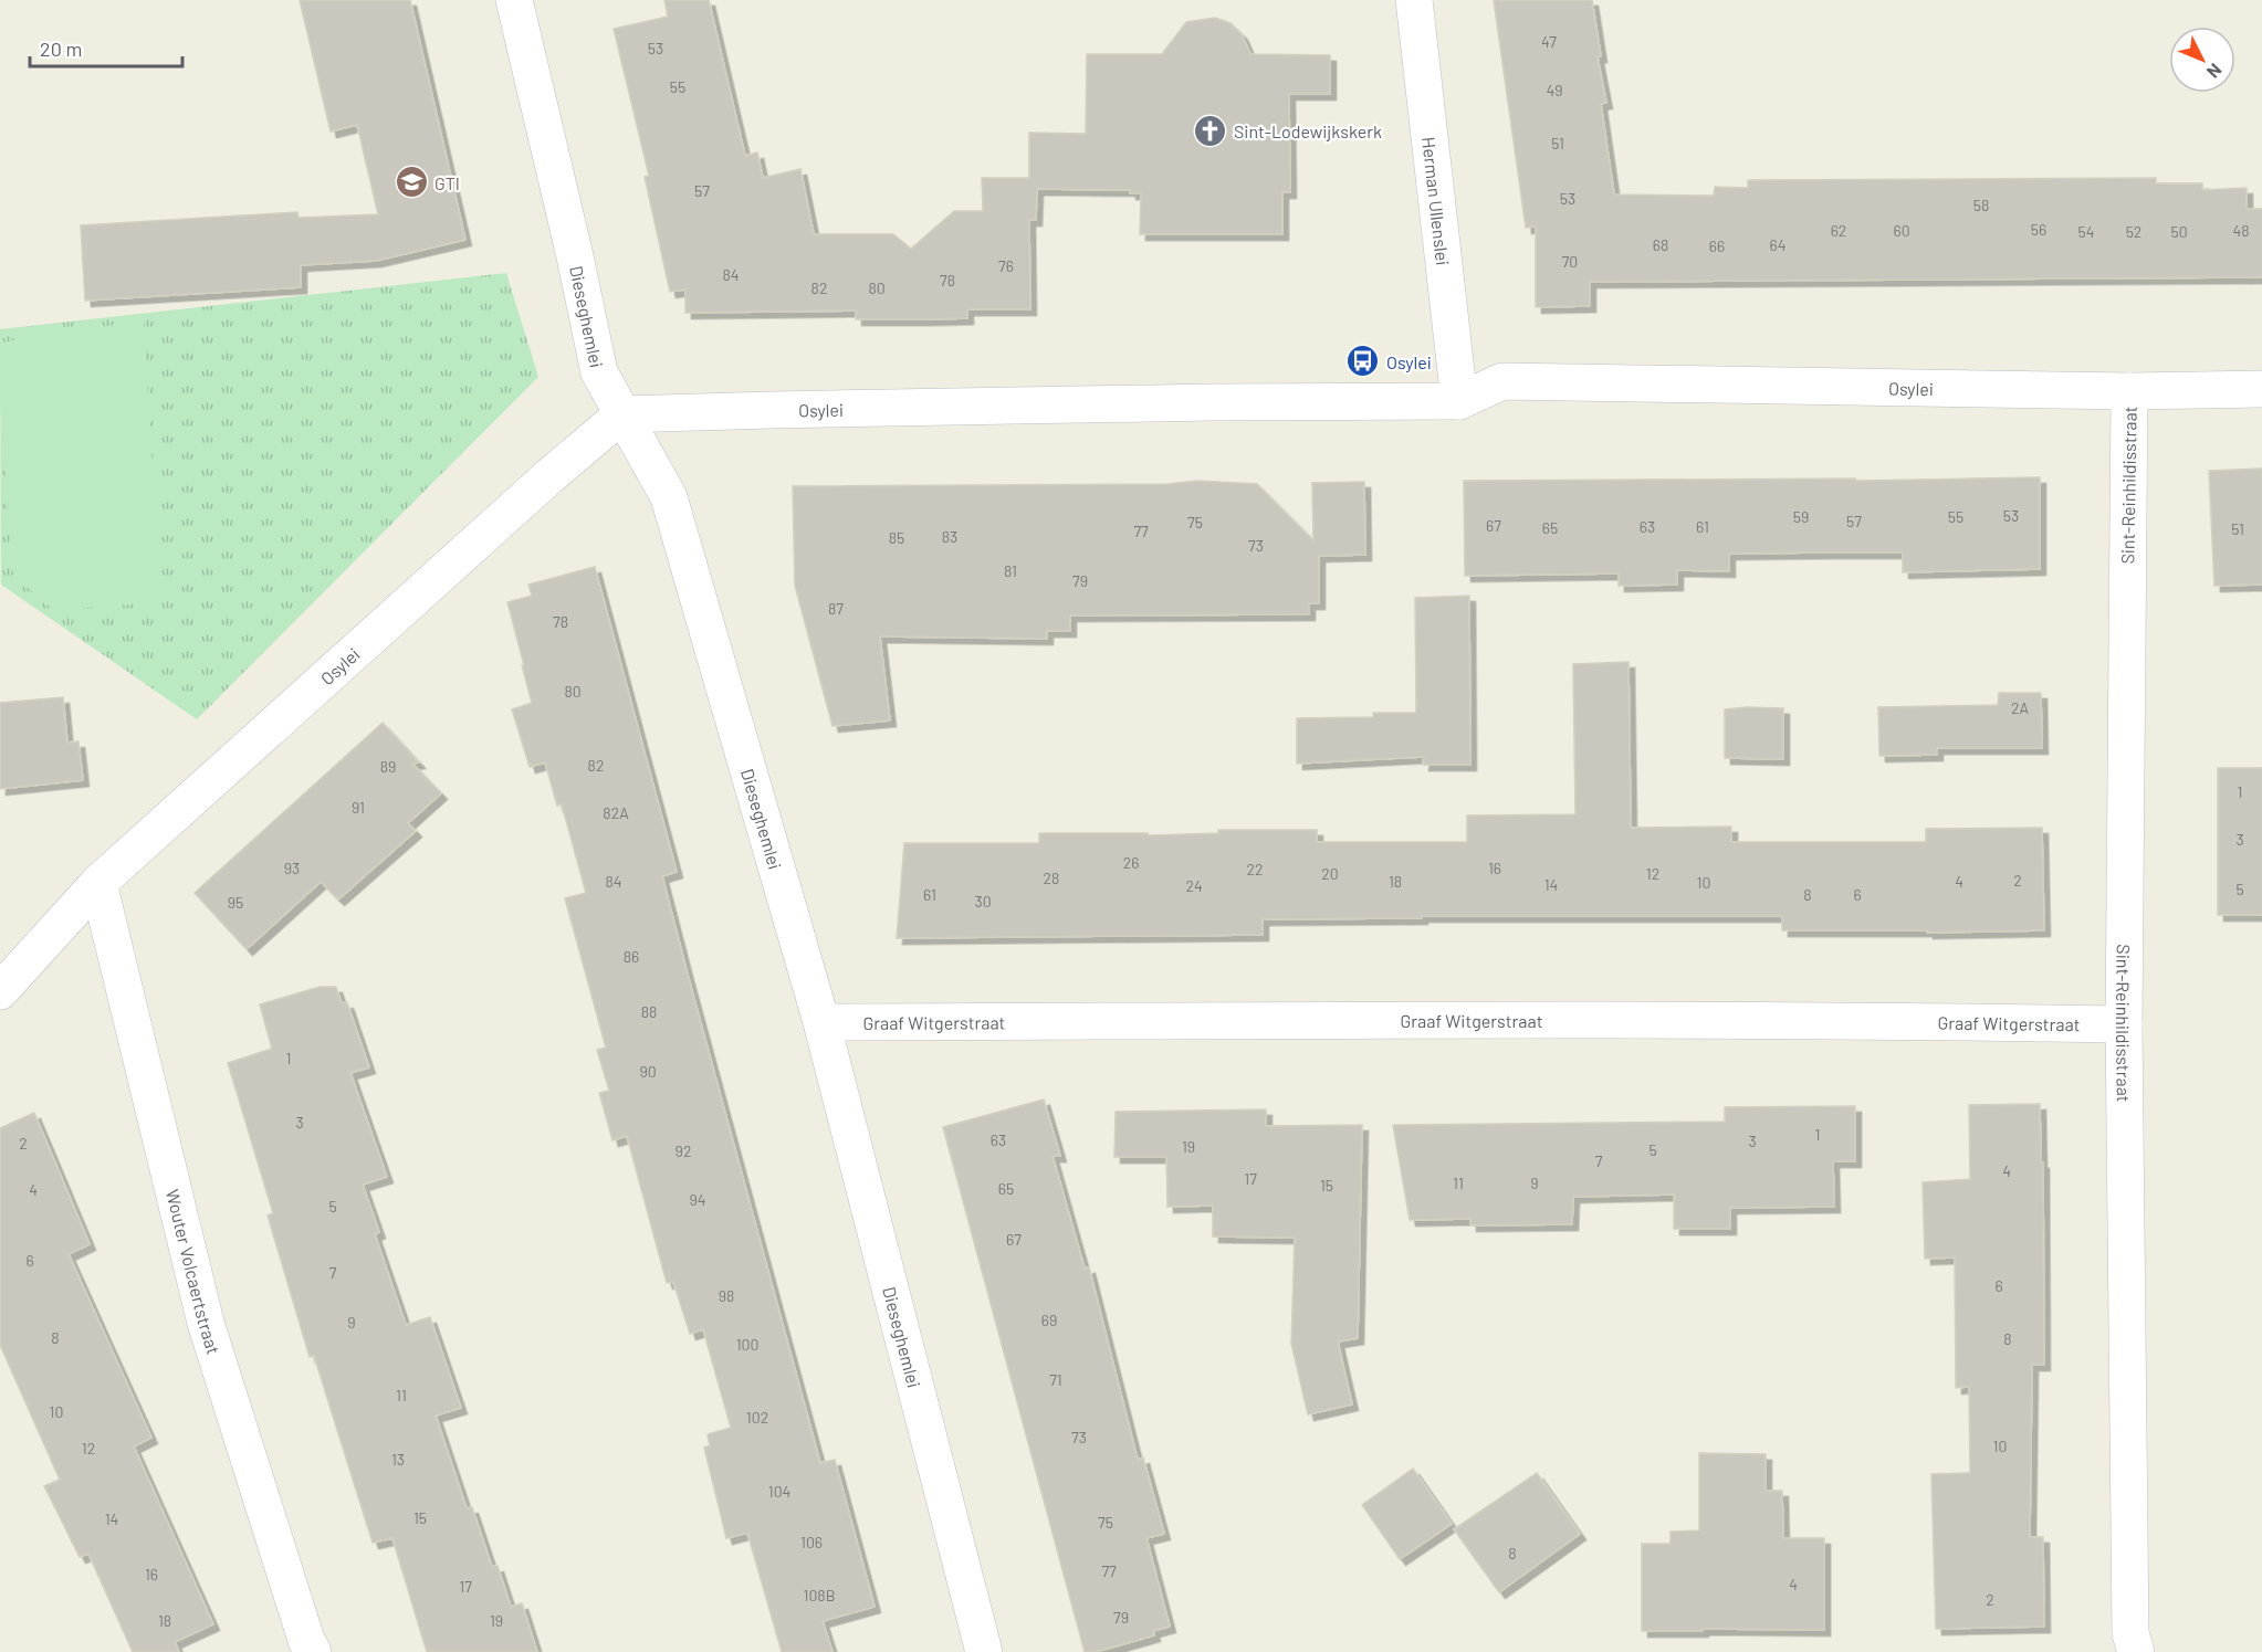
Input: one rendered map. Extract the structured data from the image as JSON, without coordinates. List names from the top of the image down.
{
  "streets": {
    "street": [
      "Herman Ullenslei",
      "Dieseghemlei",
      "Osylei",
      "Sint-Reinhildisstraat",
      "Graaf Witgerstraat",
      "Wouter Volcaertstraat"
    ]
  },
  "crossings": [
    ["Herman Ullenslei", "Osylei"],
    ["Dieseghemlei", "Osylei"],
    ["Dieseghemlei", "Graaf Witgerstraat"],
    ["Osylei", "Sint-Reinhildisstraat"],
    ["Osylei", "Wouter Volcaertstraat"],
    ["Sint-Reinhildisstraat", "Graaf Witgerstraat"]
  ],
  "places": {
    "church": ["Sint-Lodewijkskerk"],
    "school or university": ["GTI"],
    "bus stop": ["Osylei"]
  },
  "house_numbers": [
    "47",
    "53",
    "55",
    "49",
    "51",
    "57",
    "53",
    "58",
    "56",
    "62",
    "60",
    "48",
    "54",
    "52",
    "50",
    "68",
    "64",
    "66",
    "70",
    "76",
    "84",
    "78",
    "82",
    "80",
    "53",
    "59",
    "55",
    "57",
    "75",
    "67",
    "63",
    "61",
    "65",
    "51",
    "77",
    "83",
    "85",
    "73",
    "81",
    "79",
    "87",
    "78",
    "80",
    "2A",
    "82",
    "89",
    "1",
    "91",
    "82A",
    "3",
    "26",
    "93",
    "16",
    "22",
    "20",
    "12",
    "28",
    "2",
    "84",
    "18",
    "4",
    "10",
    "14",
    "24",
    "5",
    "61",
    "8",
    "6",
    "30",
    "95",
    "86",
    "88",
    "1",
    "90",
    "3",
    "1",
    "63",
    "3",
    "2",
    "19",
    "5",
    "92",
    "7",
    "4",
    "17",
    "11",
    "9",
    "15",
    "65",
    "4",
    "94",
    "5",
    "67",
    "6",
    "7",
    "6",
    "98",
    "69",
    "9",
    "8",
    "8",
    "100",
    "71",
    "11",
    "10",
    "102",
    "73",
    "10",
    "12",
    "13",
    "104",
    "15",
    "14",
    "75",
    "106",
    "8",
    "77",
    "16",
    "4",
    "17",
    "108B",
    "2",
    "79",
    "18",
    "19"
  ],
  "scale_bar": "20 m",
  "north": "bottom right"
}
